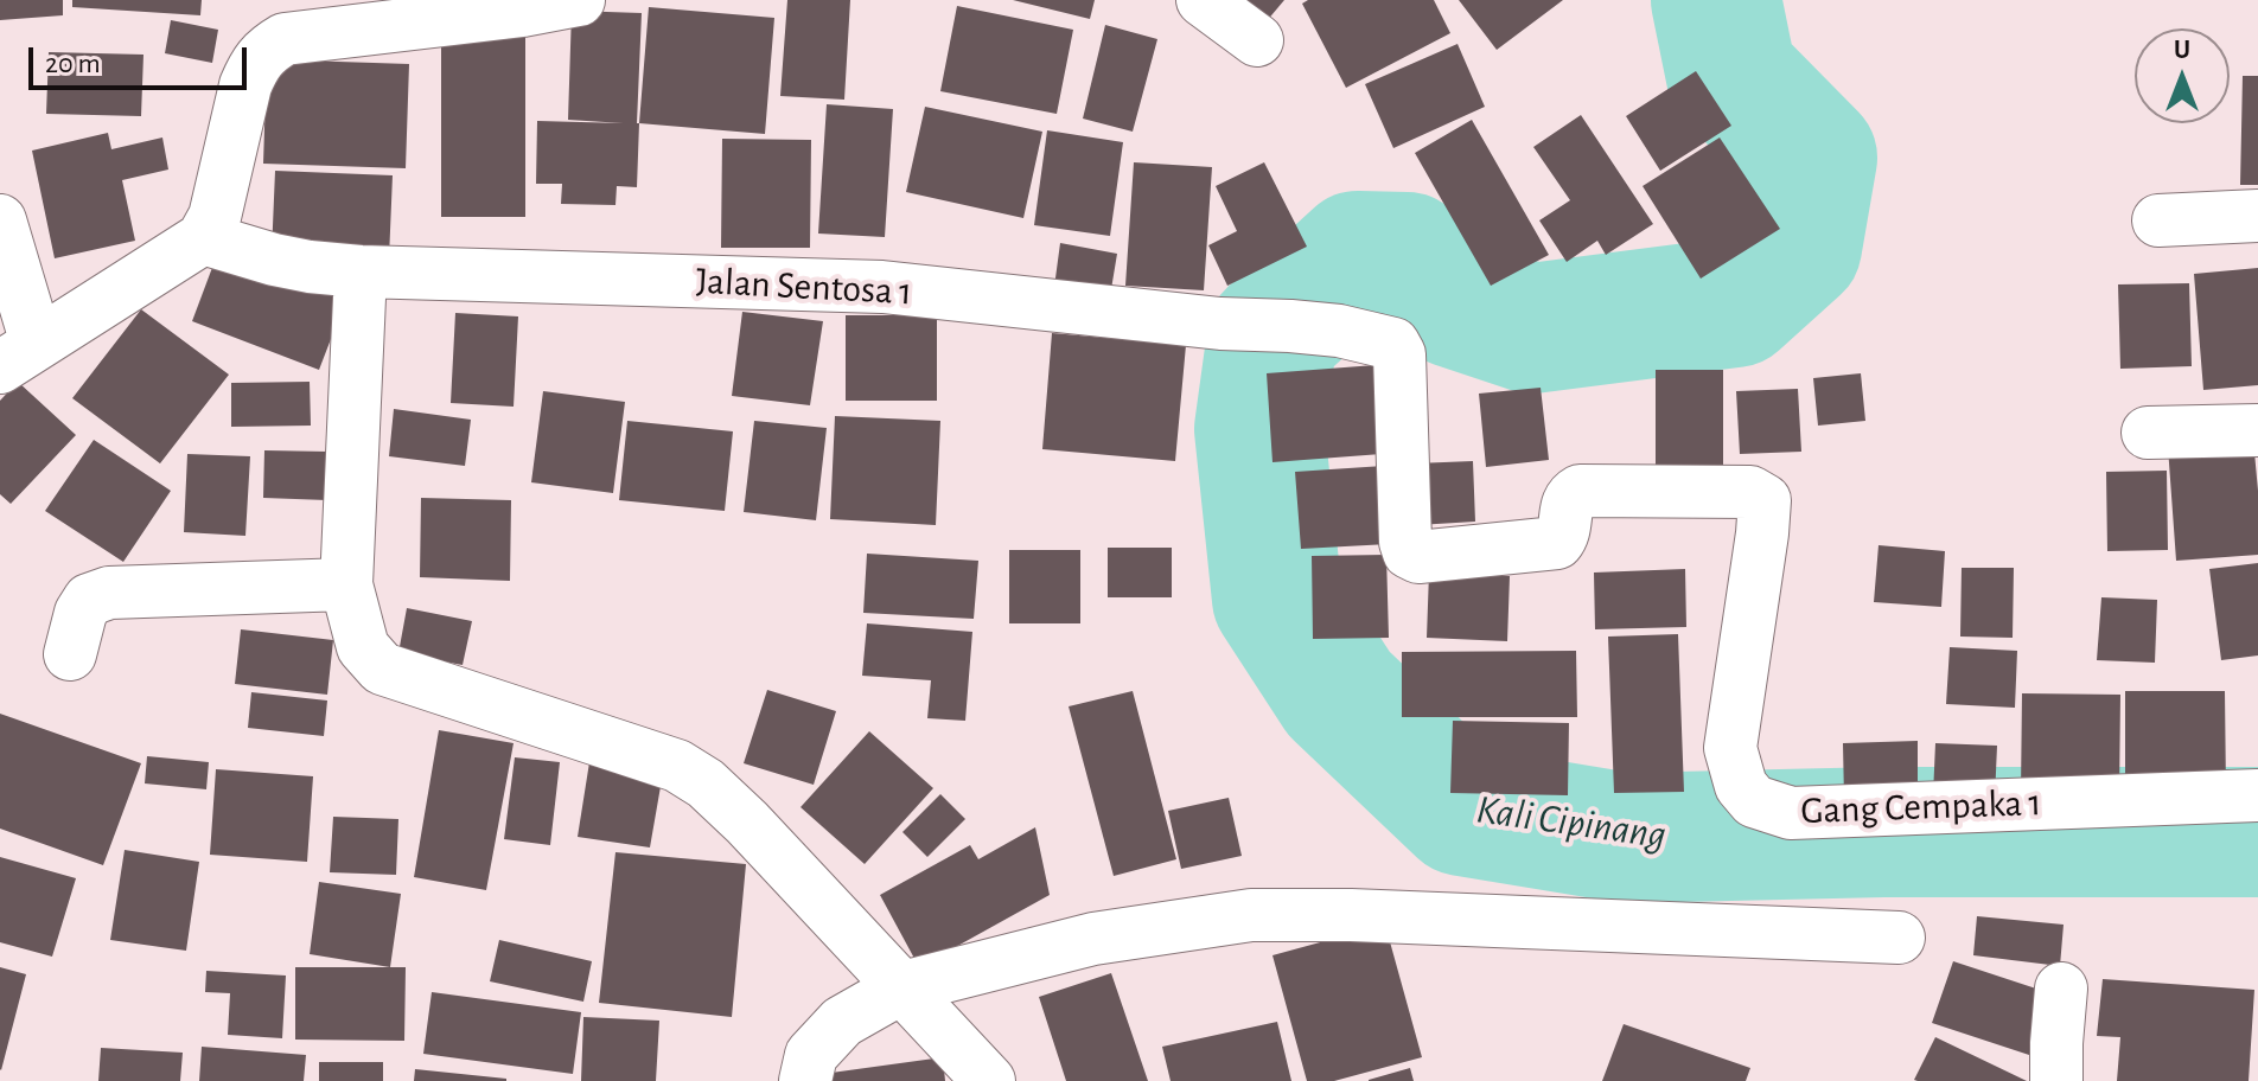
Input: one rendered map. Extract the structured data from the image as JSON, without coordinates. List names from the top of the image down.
{
  "streets": {
    "street": ["Jalan Sentosa 1", "Gang Cempaka 1"]
  },
  "crossings": [
    ["Jalan Sentosa 1", "Gang Cempaka 1"]
  ],
  "water": ["Kali Cipinang"],
  "scale_bar": "20 m",
  "north": "top"
}
